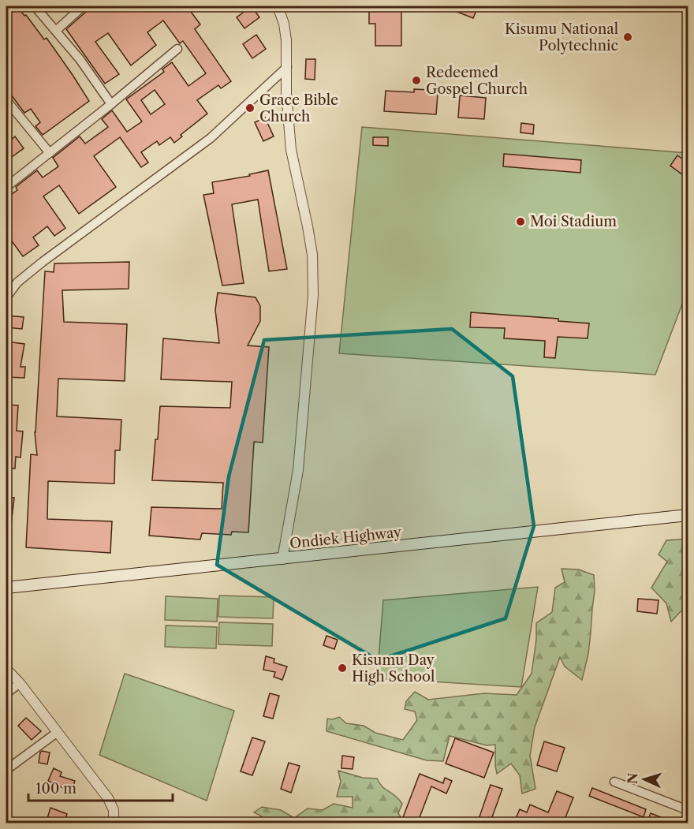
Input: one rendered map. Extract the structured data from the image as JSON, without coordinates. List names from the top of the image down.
{
  "streets": {
    "main road": ["Ondiek Highway"]
  },
  "places": [
    "Kisumu National Polytechnic",
    "Redeemed Gospel Church",
    "Grace Bible Church",
    "Moi Stadium",
    "Kisumu Day High School"
  ],
  "scale_bar": "100 m",
  "north": "left"
}
